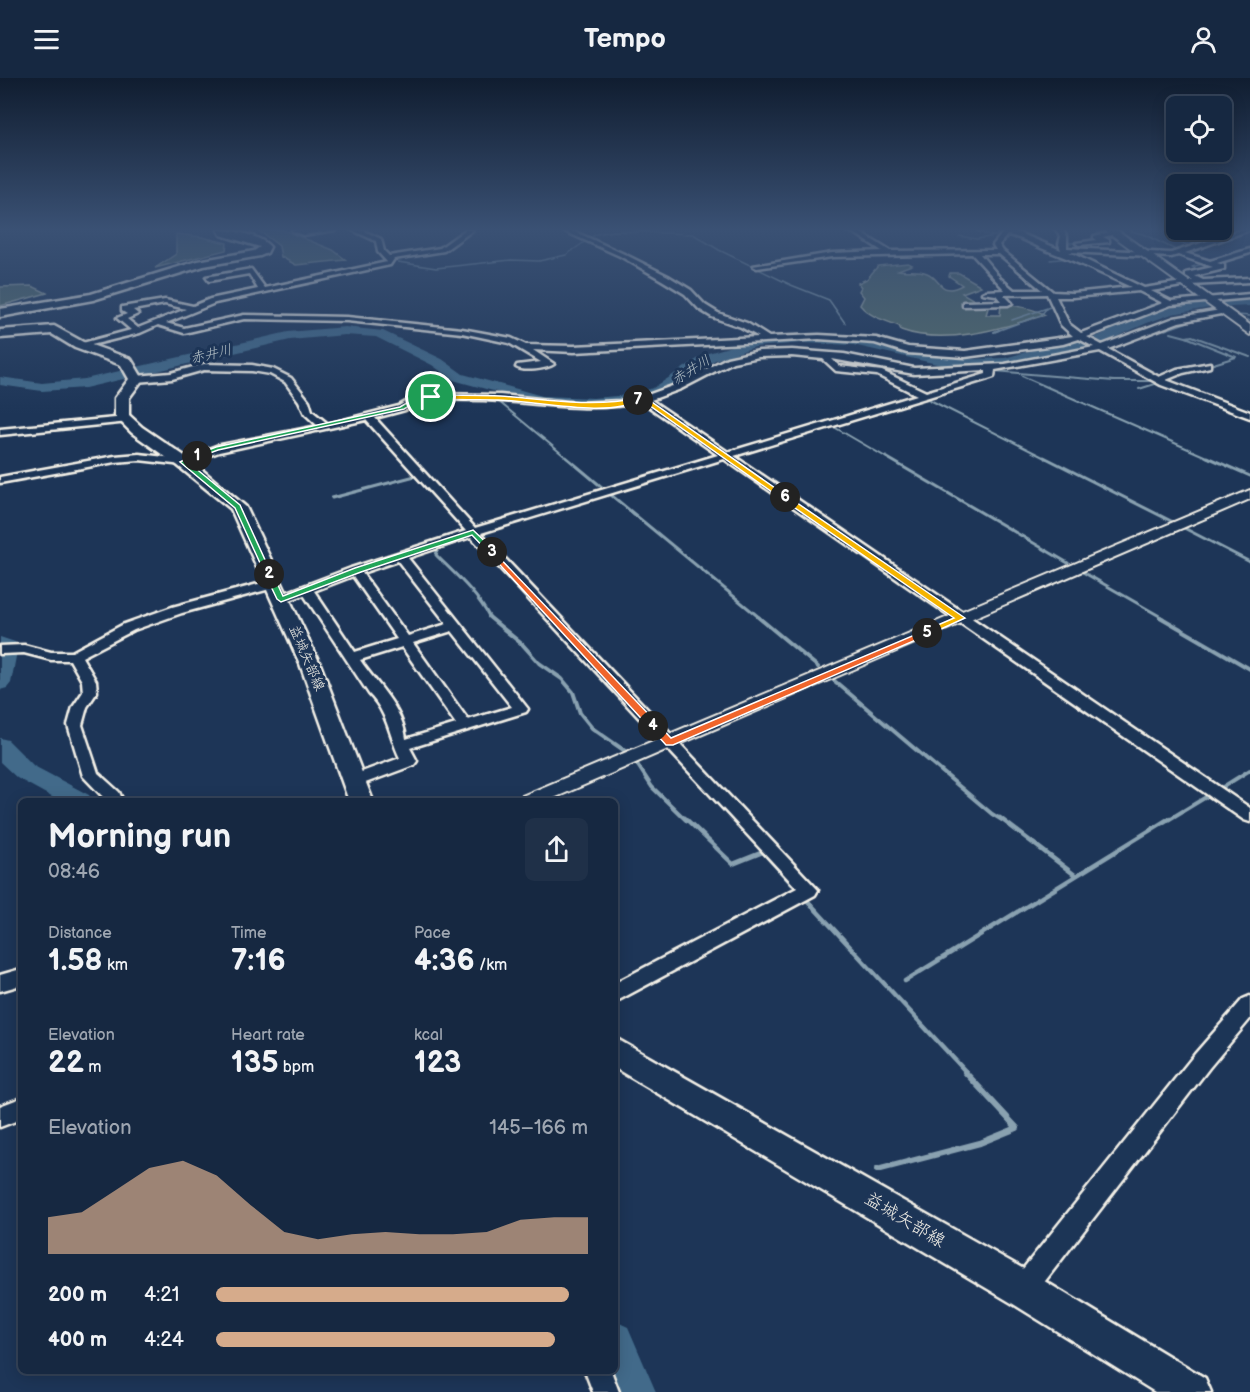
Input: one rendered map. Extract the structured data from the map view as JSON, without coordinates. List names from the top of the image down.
{
  "streets": {
    "main road": ["益城矢部線"]
  },
  "water": ["赤井川"],
  "page": {
    "header": "Tempo",
    "pins": [
      "7",
      "1",
      "6",
      "3",
      "2",
      "5",
      "4"
    ],
    "heading": ["Morning run", "08:46"],
    "stats": [
      ["Distance", "1.58 km"],
      ["Time", "7:16"],
      ["Pace", "4:36 /km"],
      ["Elevation", "22 m"],
      ["Heart rate", "135 bpm"],
      ["kcal", "123"]
    ],
    "chart": ["Elevation", "145–166 m"],
    "list": [
      {
        "name": "200 m",
        "note": "4:21"
      },
      {
        "name": "400 m",
        "note": "4:24"
      }
    ]
  }
}
